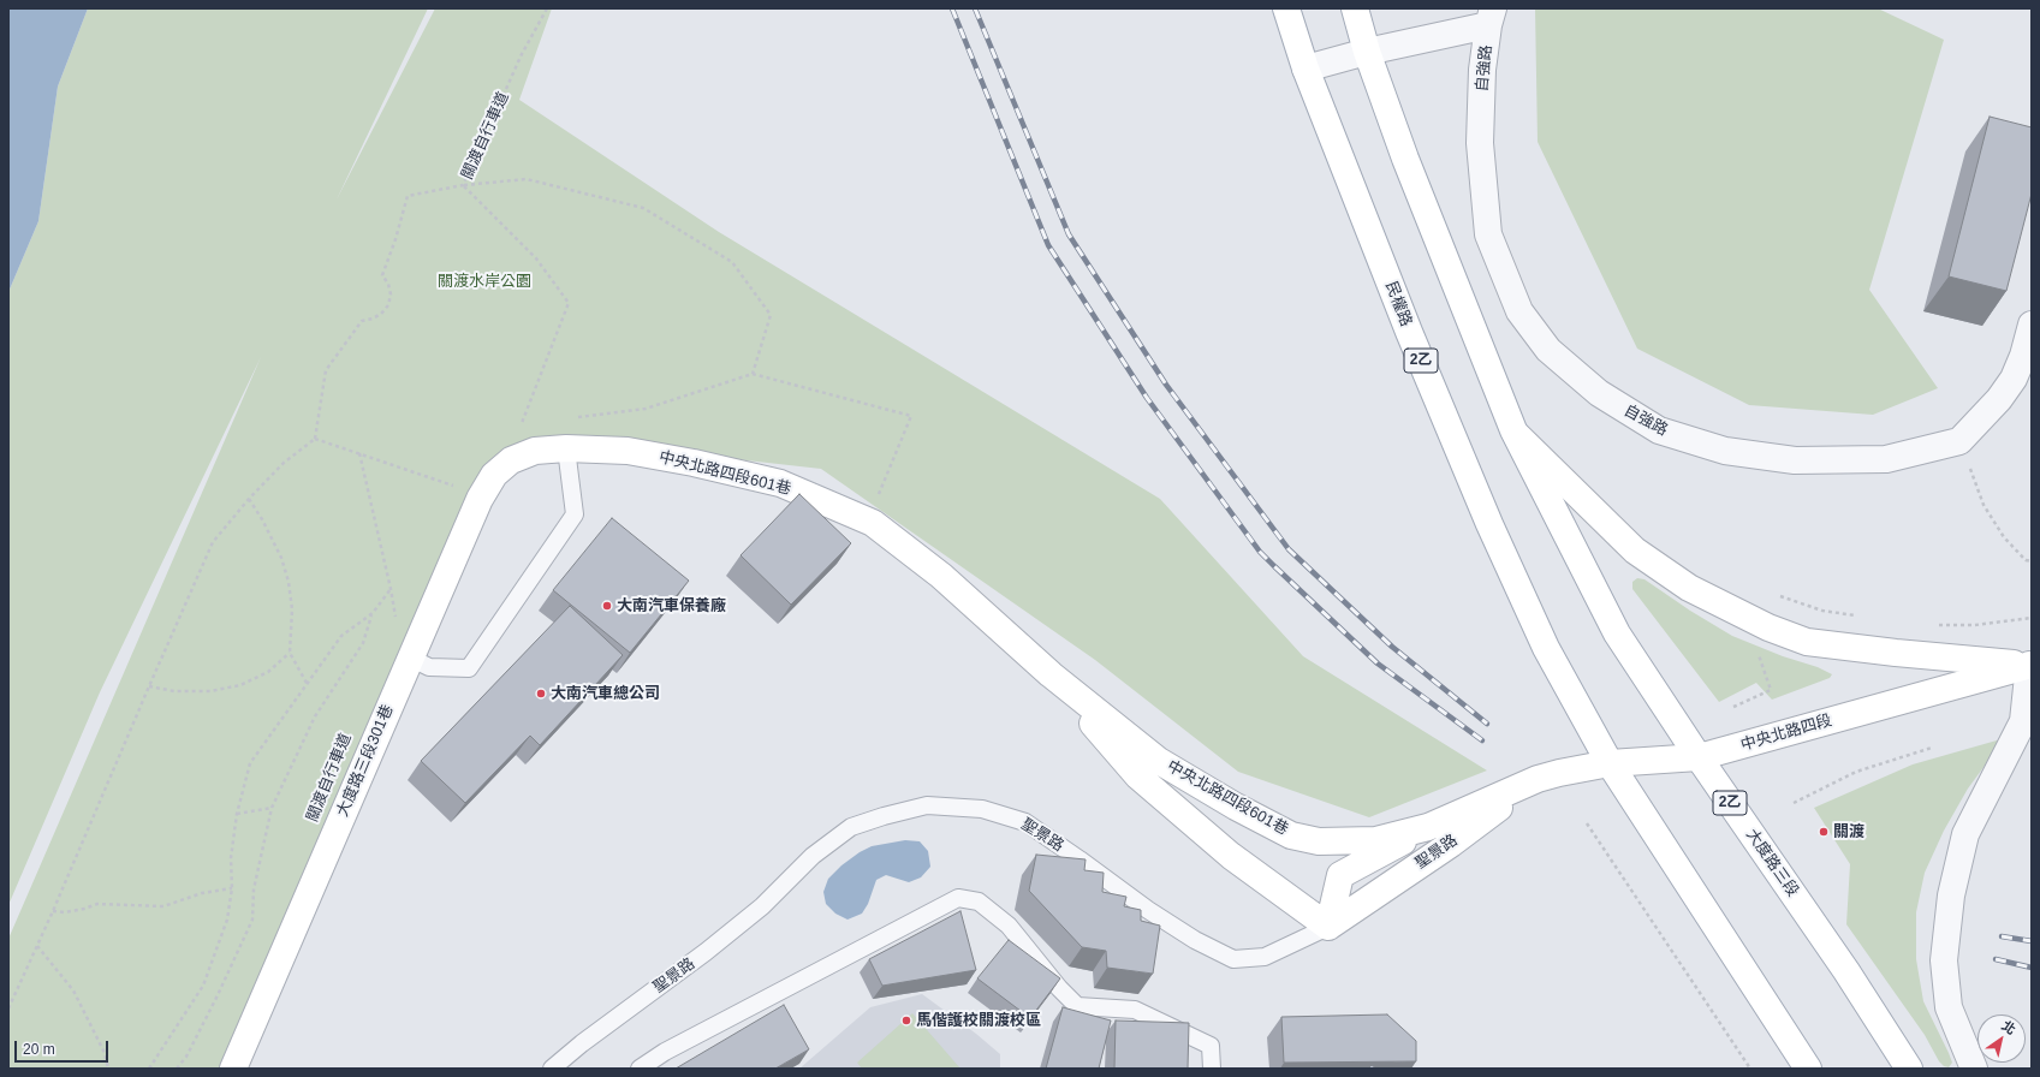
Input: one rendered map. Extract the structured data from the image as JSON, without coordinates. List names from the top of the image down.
{
  "streets": {
    "street": [
      "自強路",
      "民權路",
      "2乙",
      "中央北路四段601巷",
      "中央北路四段",
      "大度路三段301巷",
      "聖景路",
      "大度路三段"
    ],
    "path": ["關渡自行車道"]
  },
  "crossings": [
    ["民權路", "2乙"],
    ["民權路", "中央北路四段"],
    ["2乙", "中央北路四段"],
    ["2乙", "大度路三段"],
    ["中央北路四段601巷", "中央北路四段"],
    ["中央北路四段601巷", "大度路三段301巷"],
    ["中央北路四段601巷", "聖景路"],
    ["中央北路四段", "聖景路"],
    ["中央北路四段", "大度路三段"]
  ],
  "parks": ["關渡水岸公園"],
  "places": [
    "大南汽車保養廠",
    "大南汽車總公司",
    "關渡",
    "馬偕護校關渡校區"
  ],
  "scale_bar": "20 m",
  "north": "top right"
}
